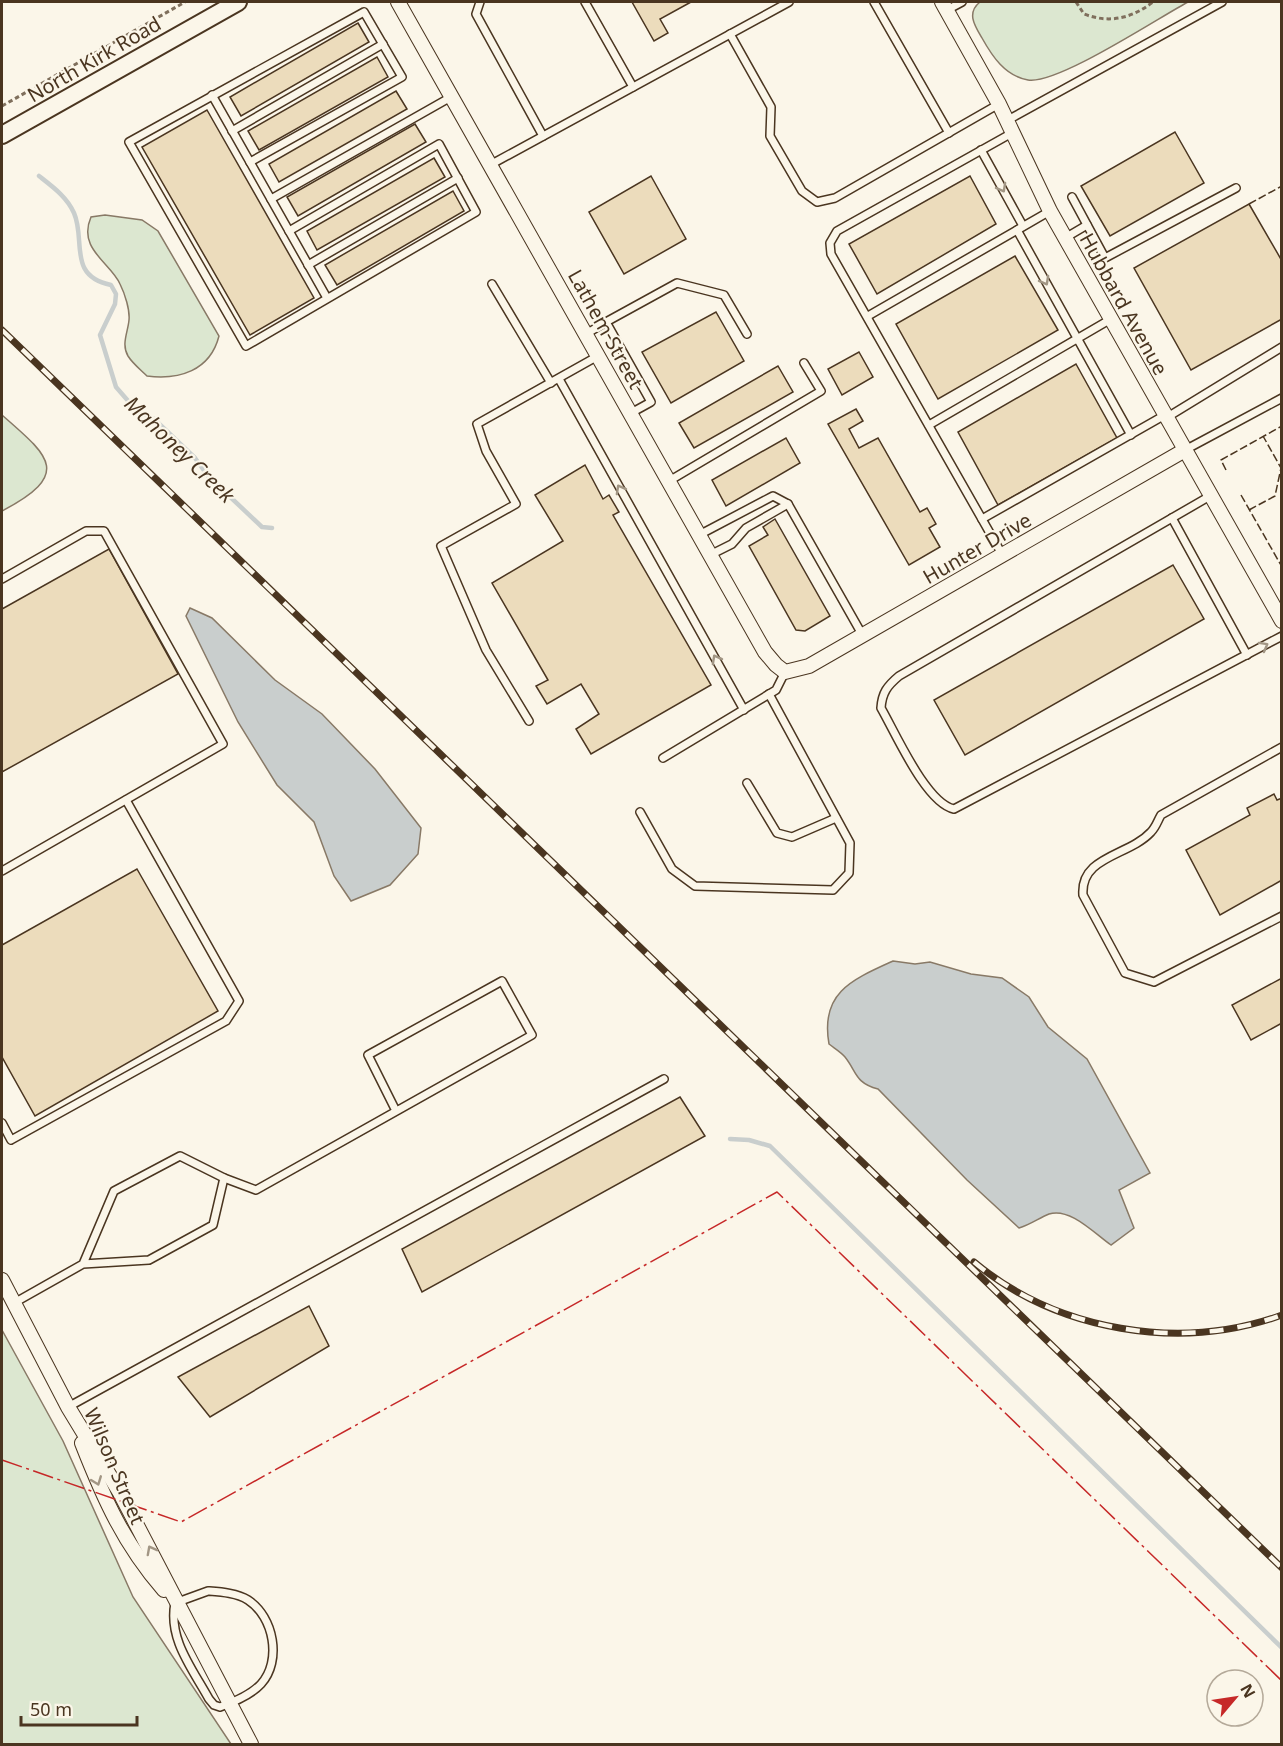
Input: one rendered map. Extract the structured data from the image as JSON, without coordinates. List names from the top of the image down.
{
  "streets": {
    "street": [
      "North Kirk Road",
      "Hubbard Avenue",
      "Lathem Street",
      "Hunter Drive",
      "Wilson Street"
    ]
  },
  "crossings": [
    ["Hubbard Avenue", "Hunter Drive"],
    ["Lathem Street", "Hunter Drive"]
  ],
  "water": ["Mahoney Creek"],
  "scale_bar": "50 m",
  "north": "top right"
}
